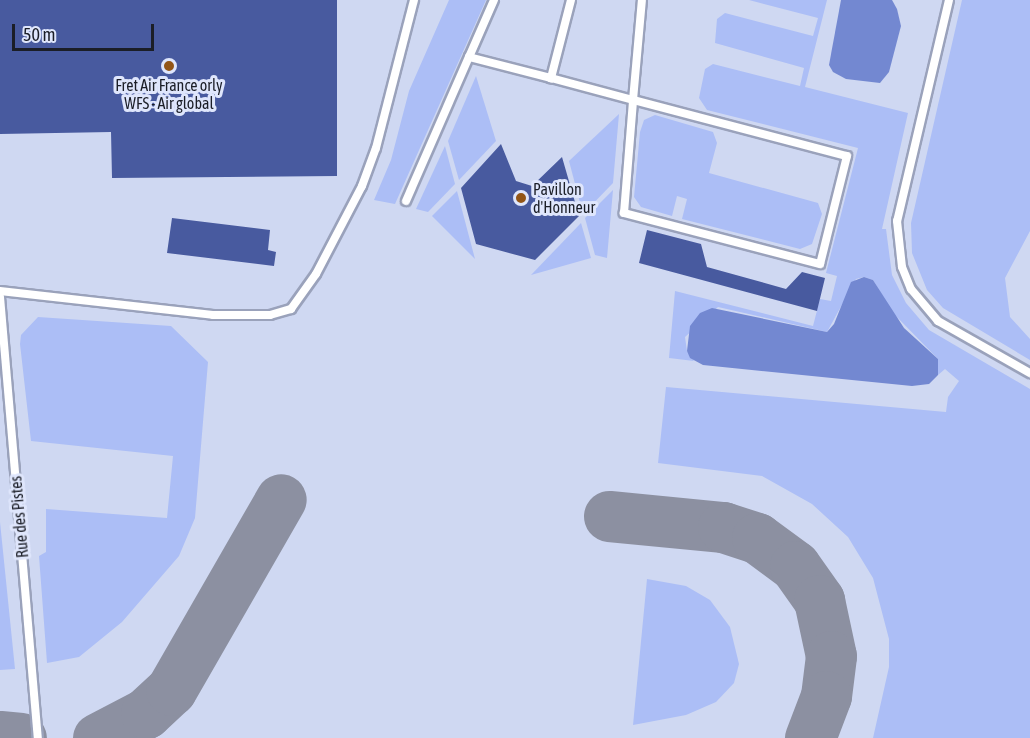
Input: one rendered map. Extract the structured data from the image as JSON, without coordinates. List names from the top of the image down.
{
  "streets": {
    "lane": ["Rue des Pistes"]
  },
  "places": ["Fret Air France orly WFS - Air global", "Pavillon d'Honneur"],
  "scale_bar": "50 m"
}
